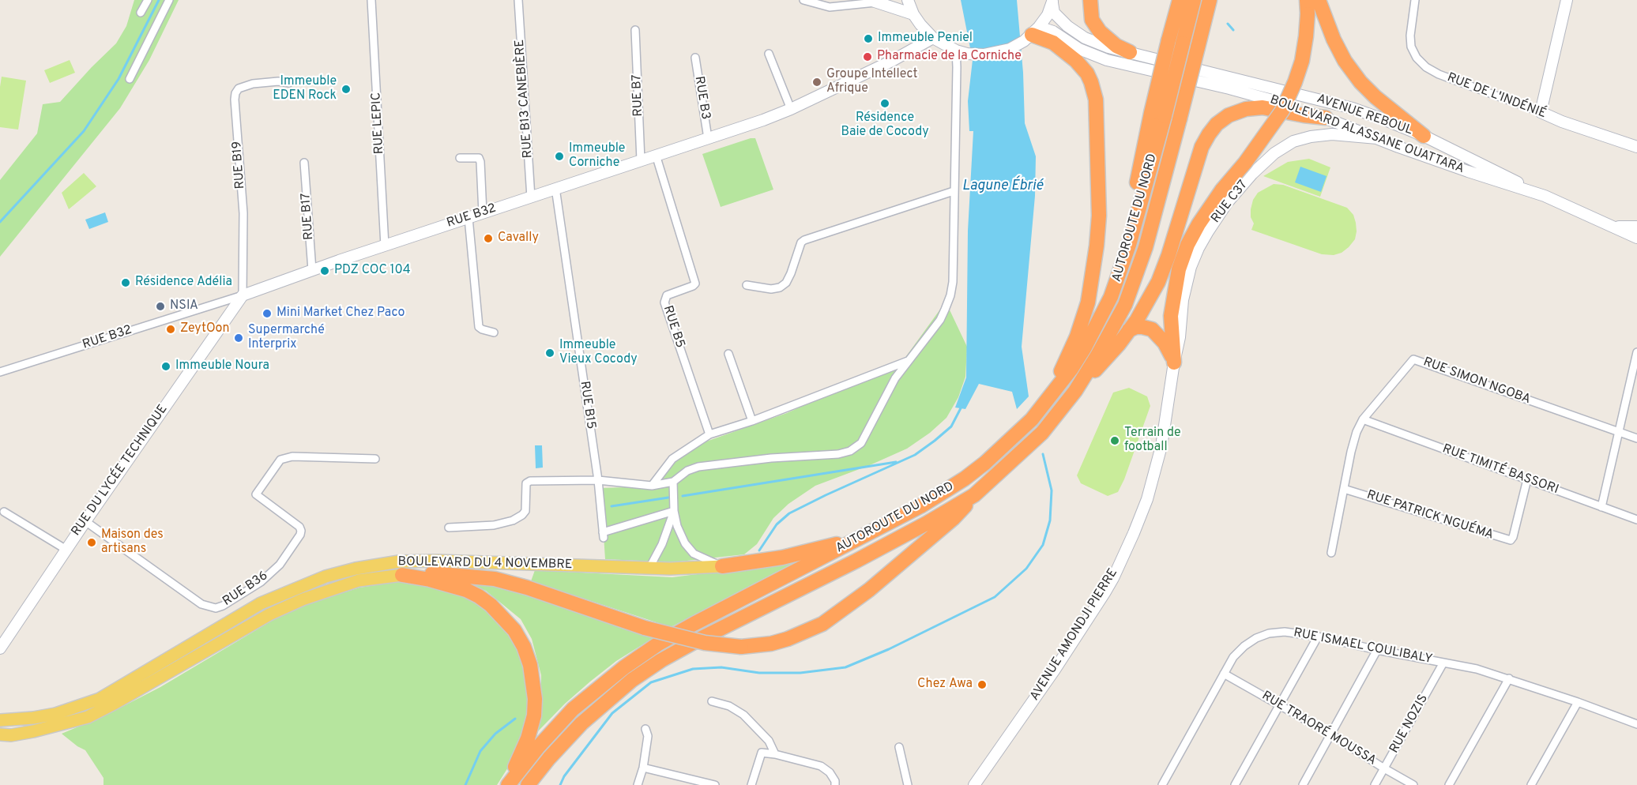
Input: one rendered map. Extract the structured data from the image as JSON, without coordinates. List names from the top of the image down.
{
  "streets": {
    "highway": ["AUTOROUTE DU NORD"],
    "main road": ["BOULEVARD DU 4 NOVEMBRE"],
    "street": [
      "RUE B7",
      "RUE DE L'INDÉNIÉ",
      "RUE B3",
      "RUE B13 CANEBIÈRE",
      "AVENUE REBOUL",
      "RUE LEPIC",
      "BOULEVARD ALASSANE OUATTARA",
      "RUE B19",
      "RUE C37",
      "RUE B17",
      "RUE B32",
      "RUE B5",
      "RUE SIMON NGOBA",
      "RUE B15",
      "RUE TIMITÉ BASSORI",
      "RUE DU LYCÉE TECHNIQUE",
      "RUE PATRICK NGUÉMA",
      "RUE B36",
      "AVENUE AMONDJI PIERRE",
      "RUE ISMAEL COULIBALY",
      "RUE NOZIS",
      "RUE TRAORÉ MOUSSA"
    ]
  },
  "crossings": [
    ["RUE B7", "RUE B32"],
    ["RUE B3", "RUE B32"],
    ["RUE B13 CANEBIÈRE", "RUE B32"],
    ["AVENUE REBOUL", "BOULEVARD ALASSANE OUATTARA"],
    ["RUE LEPIC", "RUE B32"],
    ["BOULEVARD ALASSANE OUATTARA", "RUE C37"],
    ["RUE B19", "RUE B32"],
    ["RUE B19", "RUE DU LYCÉE TECHNIQUE"],
    ["RUE C37", "AVENUE AMONDJI PIERRE"],
    ["RUE B17", "RUE B32"],
    ["RUE B32", "RUE B5"],
    ["RUE B32", "RUE B15"],
    ["RUE B32", "RUE DU LYCÉE TECHNIQUE"],
    ["RUE SIMON NGOBA", "RUE TIMITÉ BASSORI"],
    ["RUE SIMON NGOBA", "RUE PATRICK NGUÉMA"],
    ["RUE TIMITÉ BASSORI", "RUE PATRICK NGUÉMA"],
    ["RUE DU LYCÉE TECHNIQUE", "RUE B36"],
    ["RUE ISMAEL COULIBALY", "RUE NOZIS"],
    ["RUE ISMAEL COULIBALY", "RUE TRAORÉ MOUSSA"],
    ["RUE NOZIS", "RUE TRAORÉ MOUSSA"]
  ],
  "water": ["Lagune Ébrié"],
  "places": [
    "Immeuble Peniel",
    "Pharmacie de la Corniche",
    "Groupe Intellect Afrique",
    "Immeuble EDEN Rock",
    "Résidence Baie de Cocody",
    "Immeuble Corniche",
    "Cavally",
    "PDZ COC 104",
    "Résidence Adélia",
    "NSIA",
    "Mini Market Chez Paco",
    "ZeytOon",
    "Supermarché Interprix",
    "Immeuble Vieux Cocody",
    "Immeuble Noura",
    "Terrain de football",
    "Maison des artisans",
    "Chez Awa"
  ]
}
